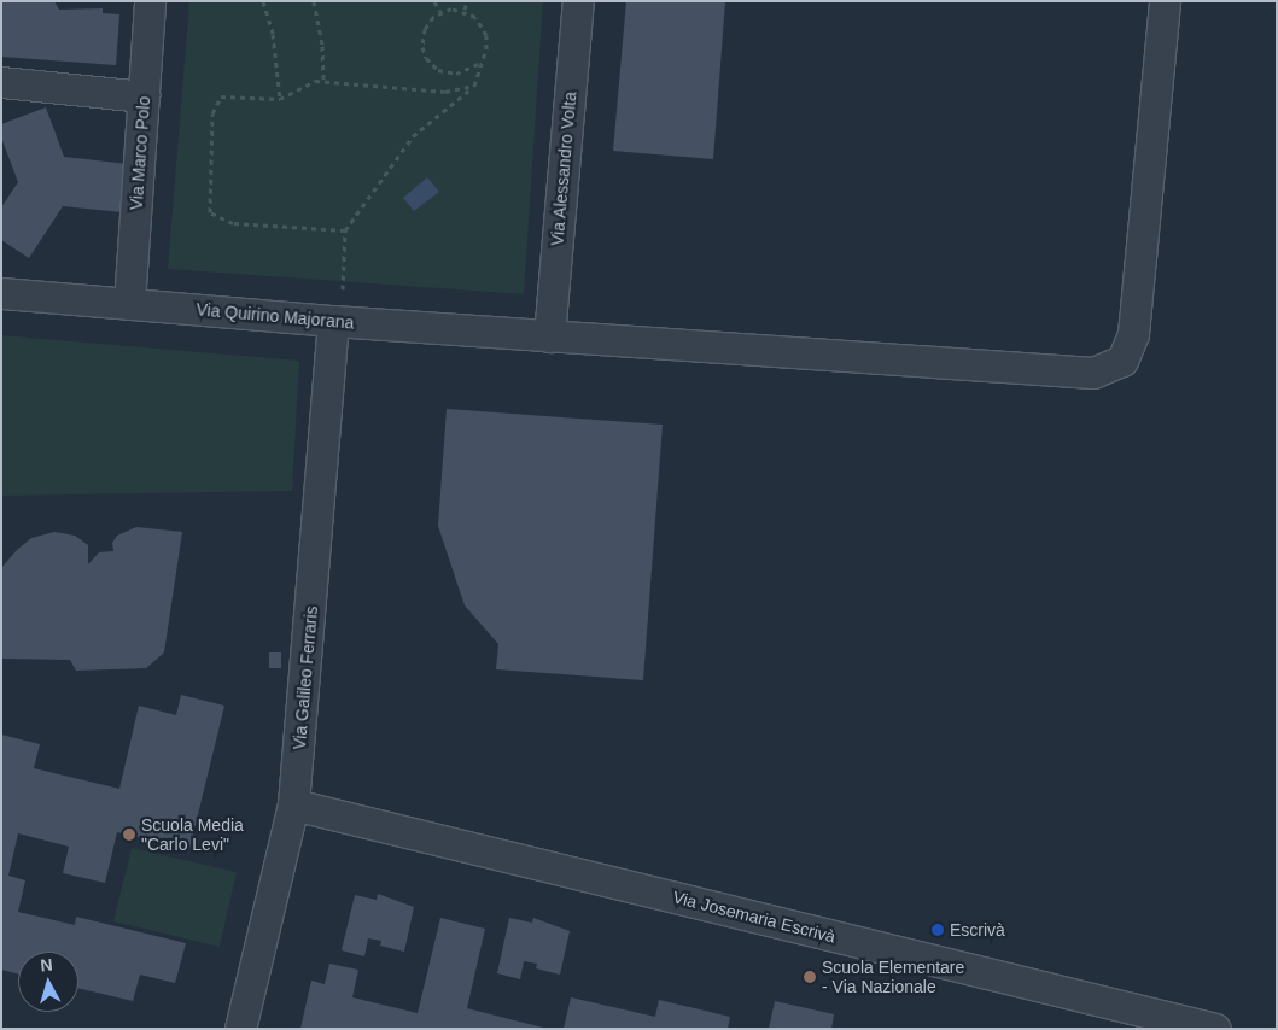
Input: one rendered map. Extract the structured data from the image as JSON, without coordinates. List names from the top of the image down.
{
  "streets": {
    "street": [
      "Via Marco Polo",
      "Via Alessandro Volta",
      "Via Quirino Majorana",
      "Via Galileo Ferraris",
      "Via Josemaria Escrivà"
    ]
  },
  "crossings": [
    ["Via Marco Polo", "Via Quirino Majorana"],
    ["Via Alessandro Volta", "Via Quirino Majorana"],
    ["Via Quirino Majorana", "Via Galileo Ferraris"],
    ["Via Galileo Ferraris", "Via Josemaria Escrivà"]
  ],
  "places": ["Scuola Media \"Carlo Levi\"", "Escrivà", "Scuola Elementare - Via Nazionale"],
  "north": "top"
}
